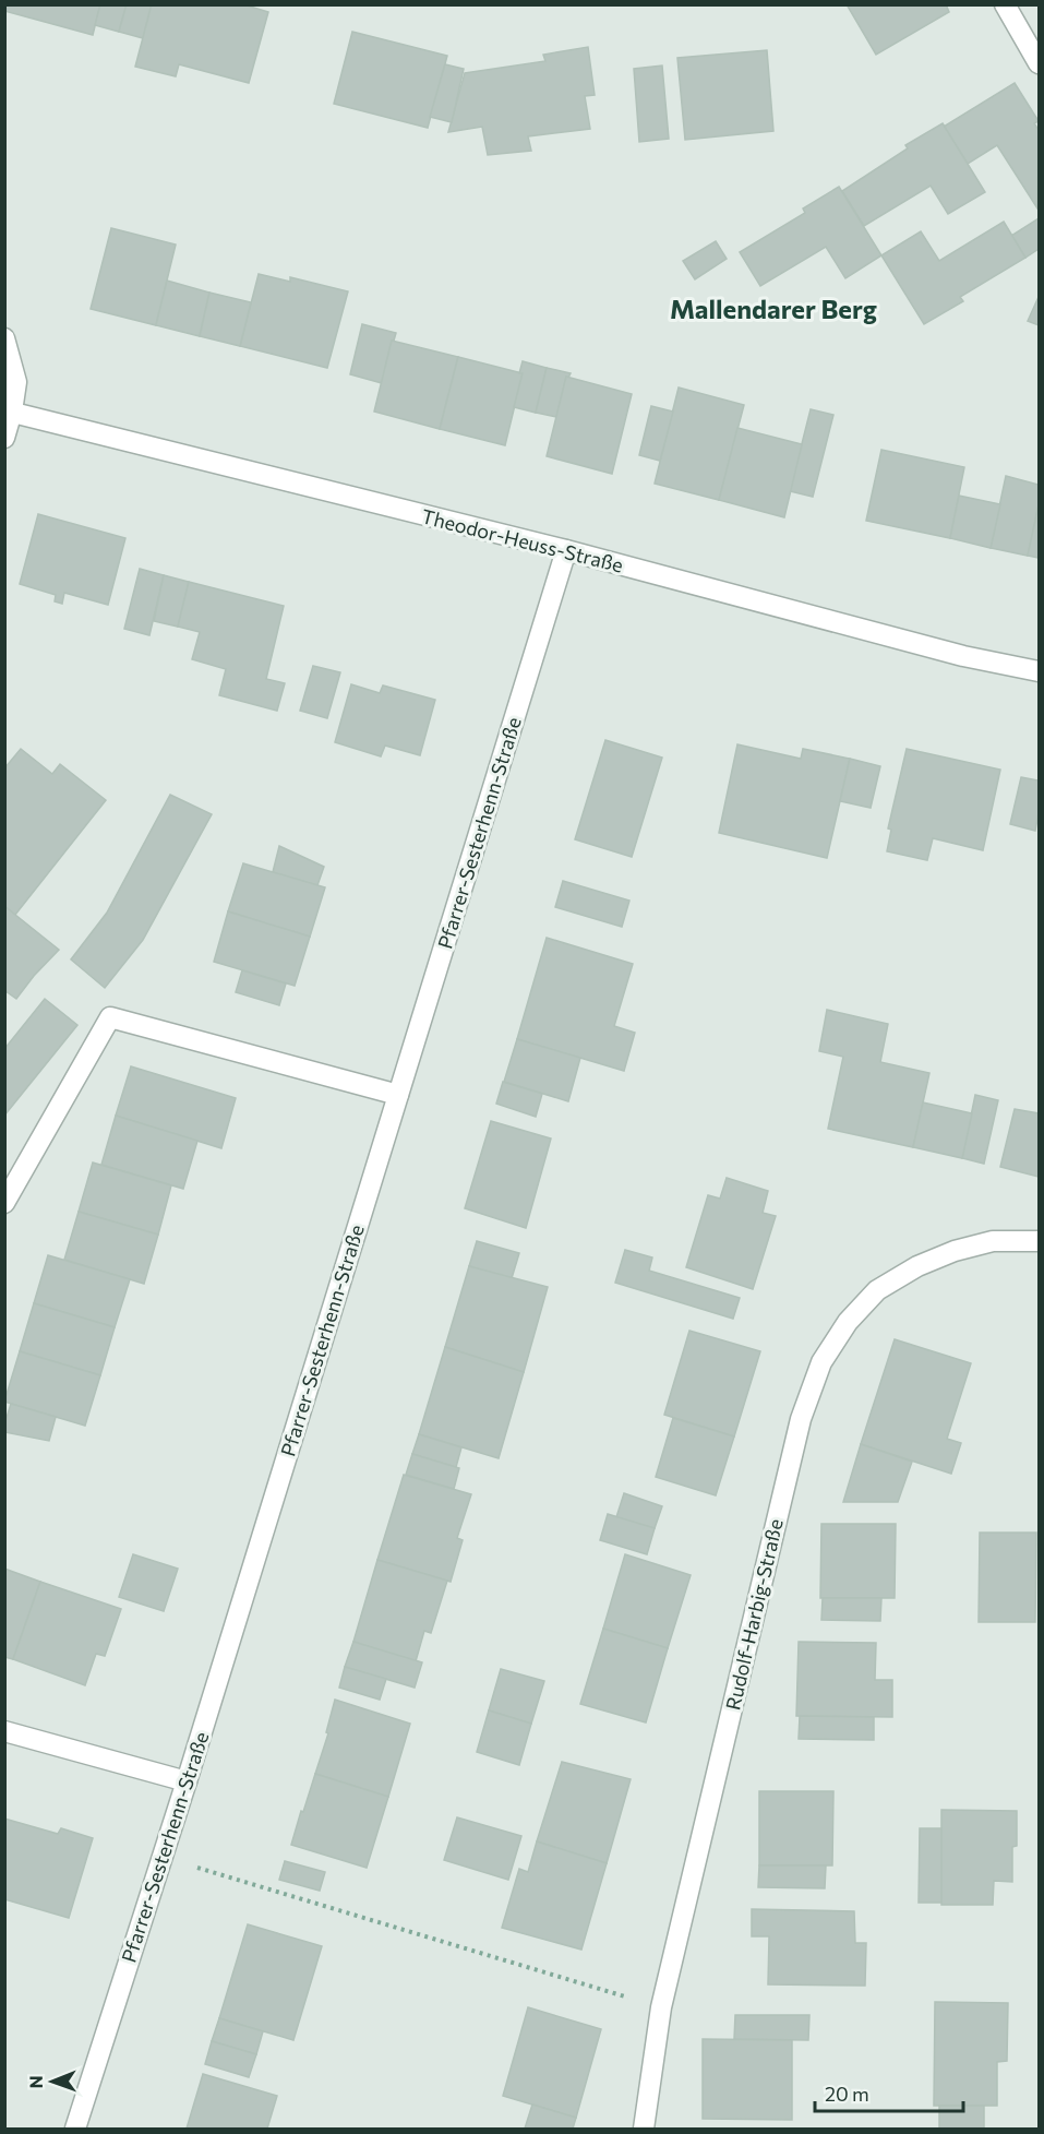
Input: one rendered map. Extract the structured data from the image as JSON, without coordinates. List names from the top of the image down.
{
  "streets": {
    "street": ["Theodor-Heuss-Straße", "Pfarrer-Sesterhenn-Straße", "Rudolf-Harbig-Straße"]
  },
  "crossings": [
    ["Theodor-Heuss-Straße", "Pfarrer-Sesterhenn-Straße"]
  ],
  "districts": ["Mallendarer Berg"],
  "scale_bar": "20 m",
  "north": "left"
}
